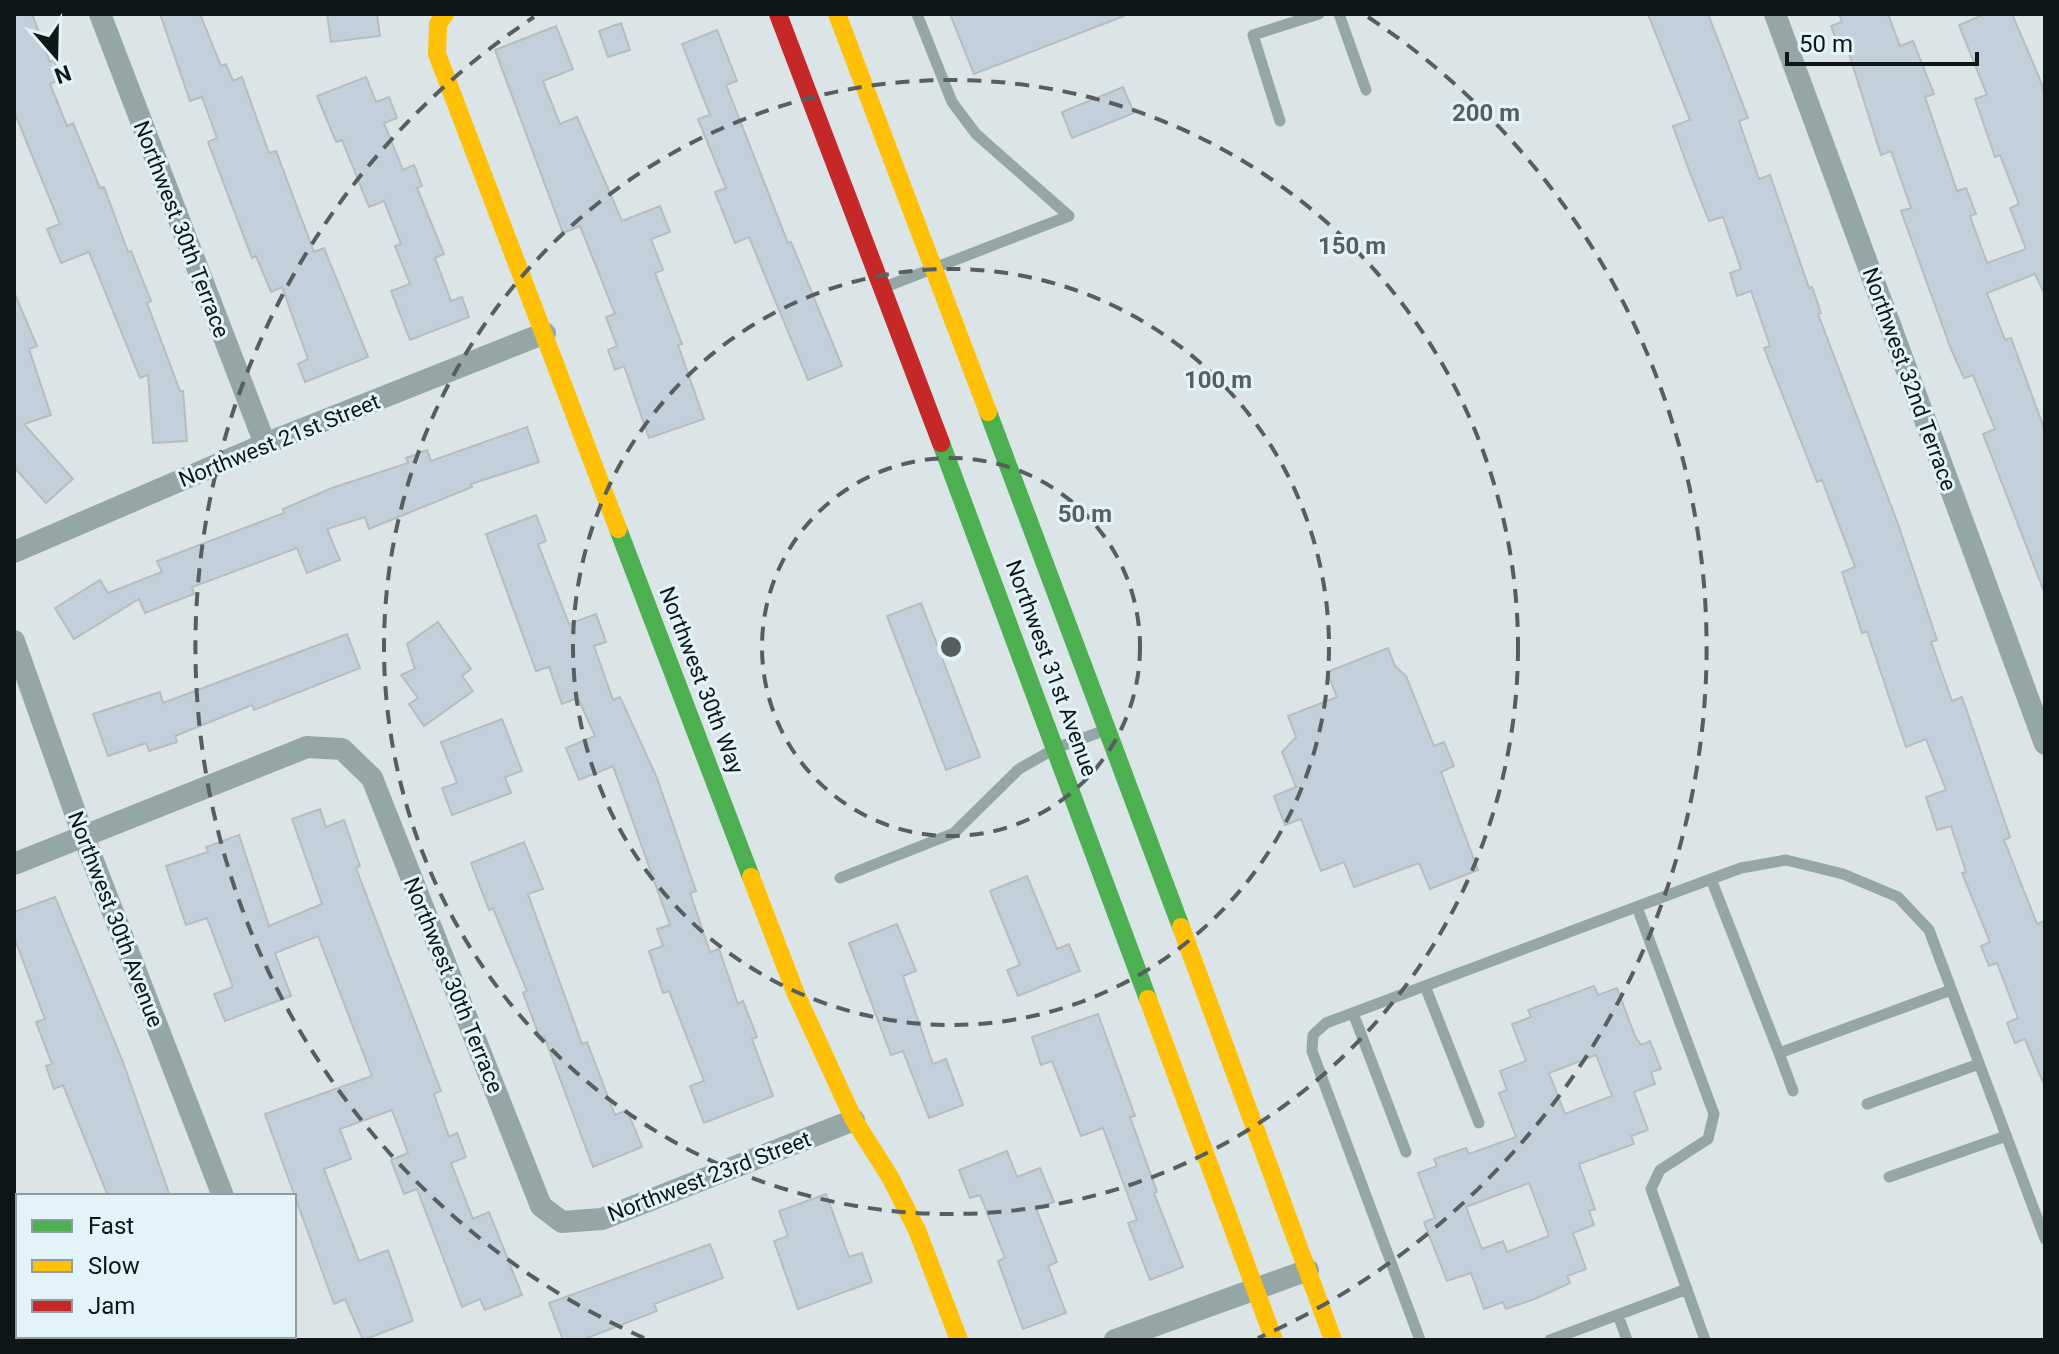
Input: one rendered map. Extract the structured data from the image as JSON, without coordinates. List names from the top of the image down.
{
  "streets": {
    "main road": ["Northwest 31st Avenue", "Northwest 30th Way"],
    "street": [
      "Northwest 30th Terrace",
      "Northwest 32nd Terrace",
      "Northwest 21st Street",
      "Northwest 30th Avenue",
      "Northwest 23rd Street"
    ]
  },
  "crossings": [
    ["Northwest 30th Terrace", "Northwest 21st Street"],
    ["Northwest 30th Terrace", "Northwest 30th Avenue"],
    ["Northwest 30th Terrace", "Northwest 23rd Street"],
    ["Northwest 21st Street", "Northwest 30th Way"],
    ["Northwest 30th Way", "Northwest 23rd Street"]
  ],
  "legend": ["Fast", "Slow", "Jam"],
  "scale_bar": "50 m",
  "north": "bottom",
  "rings": [
    "200 m",
    "150 m",
    "100 m",
    "50 m"
  ]
}
